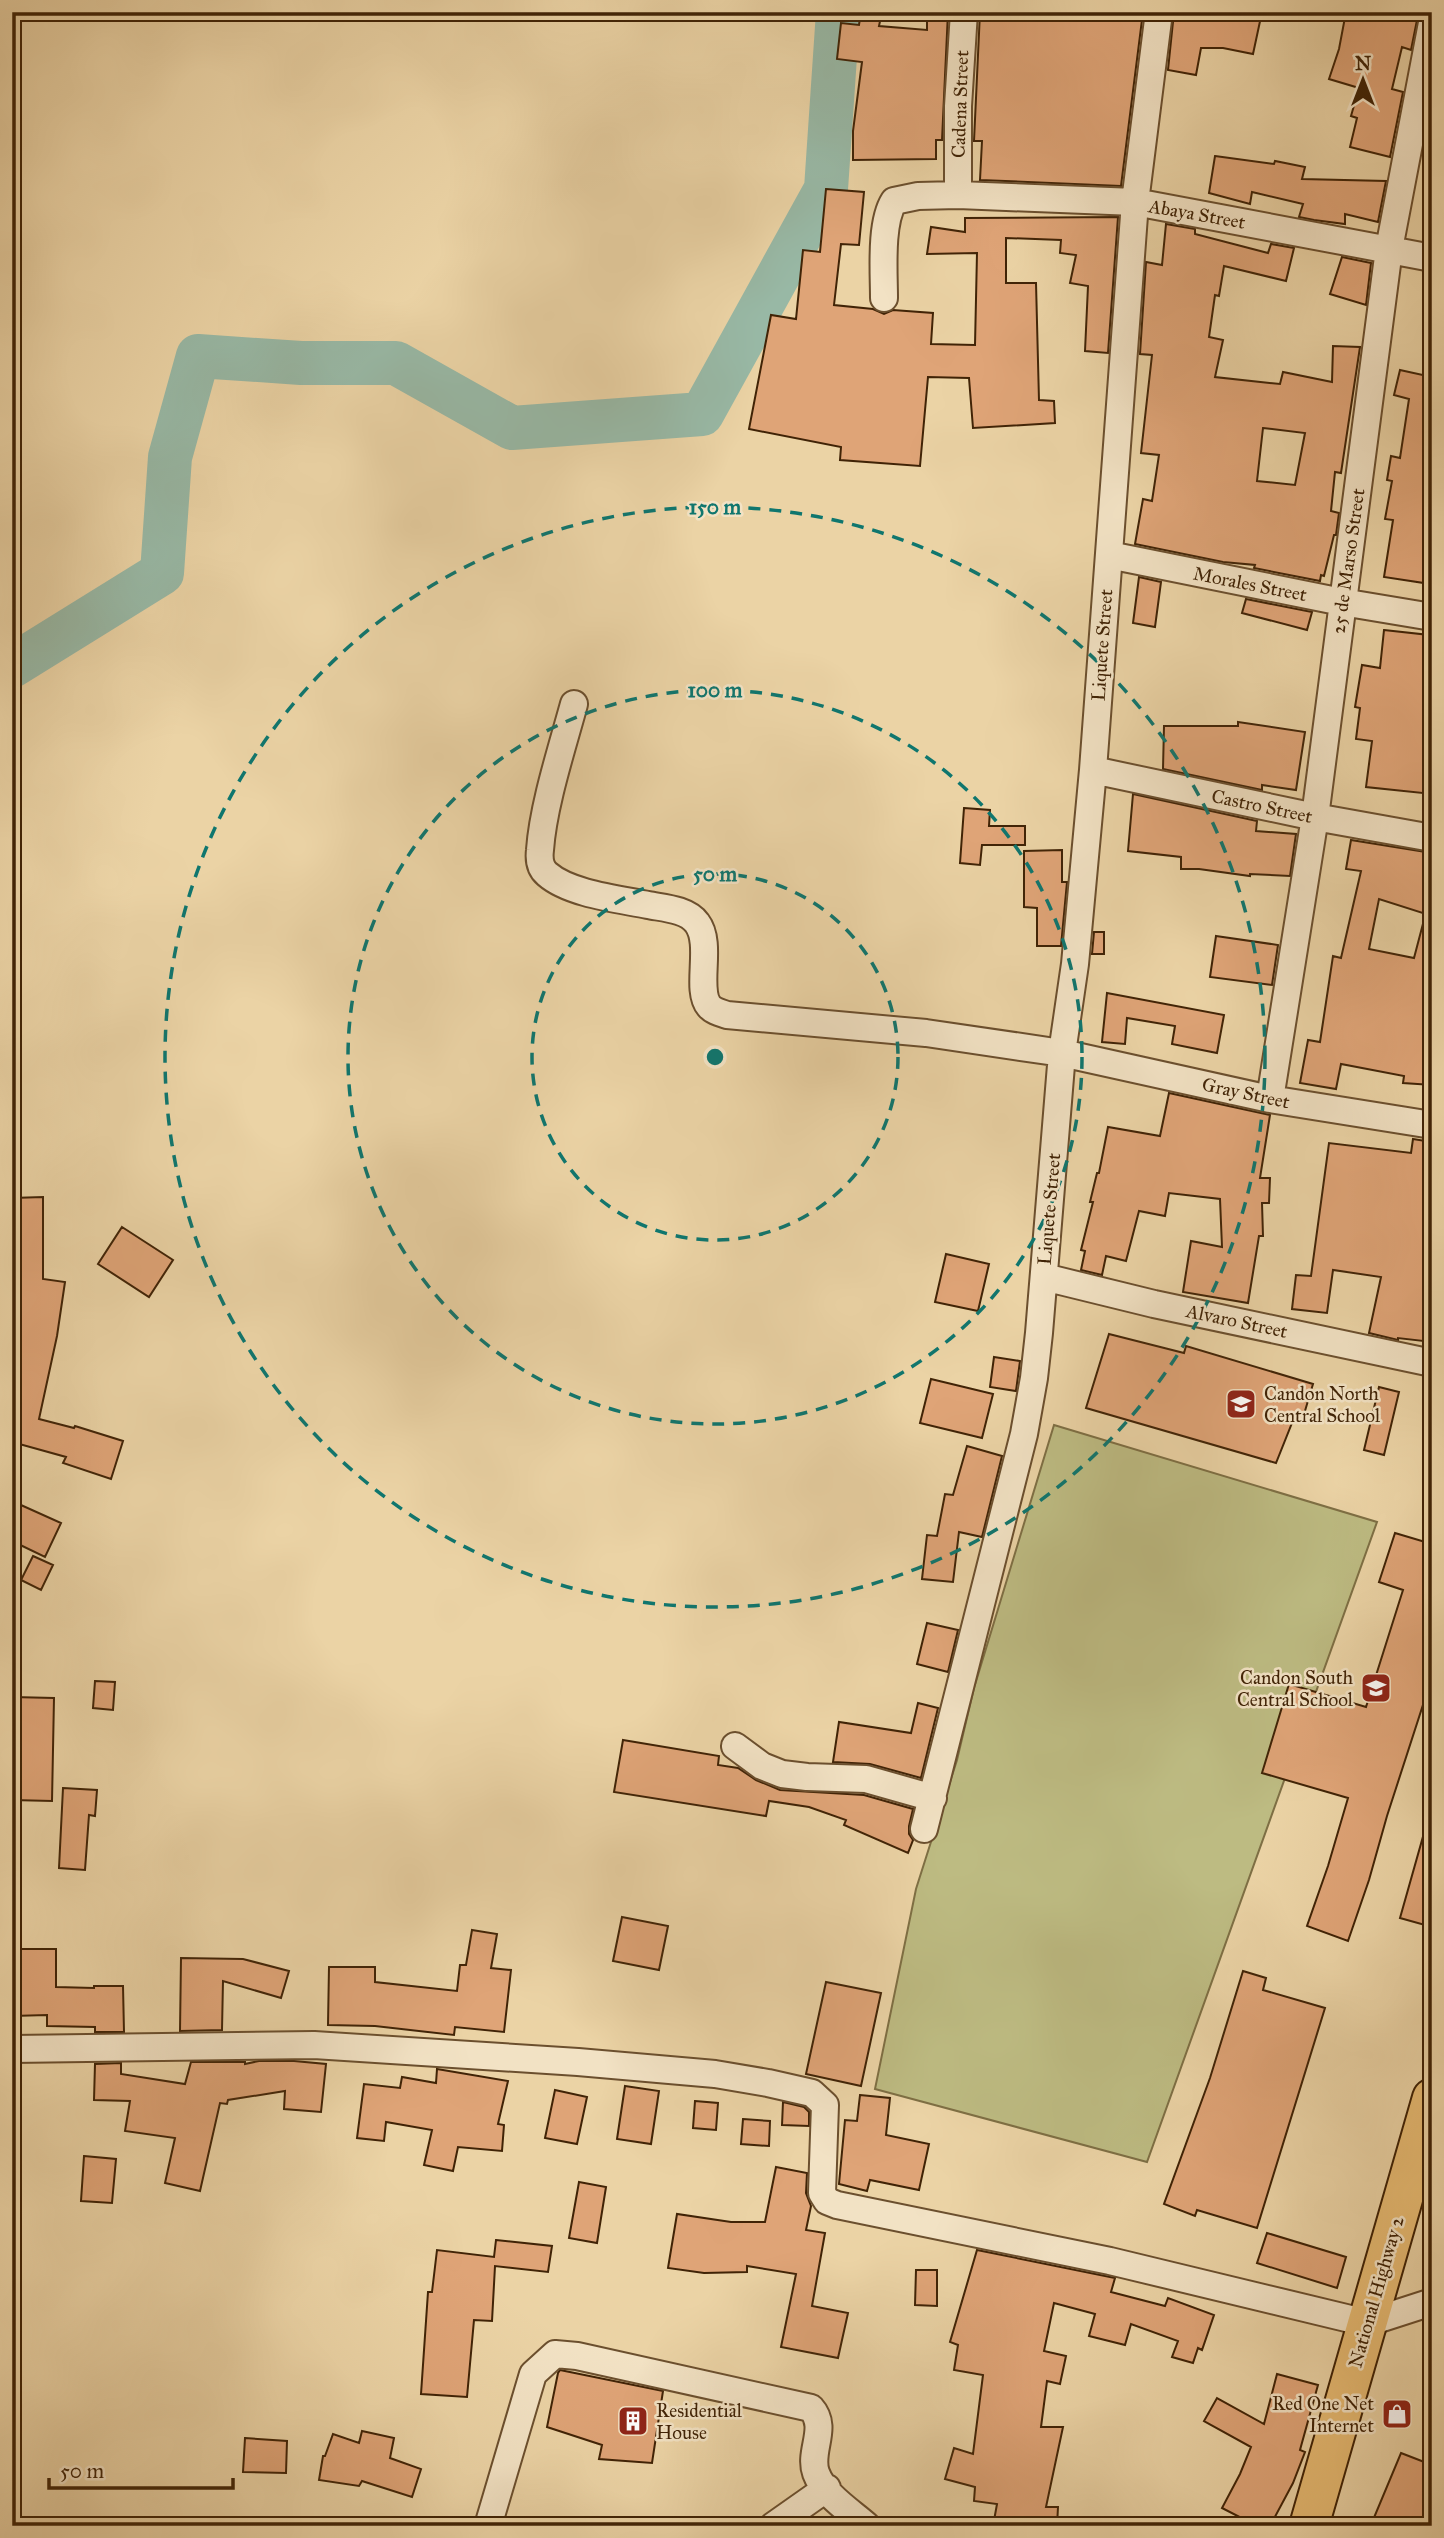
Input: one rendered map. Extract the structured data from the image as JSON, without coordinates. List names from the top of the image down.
{
  "streets": {
    "main road": ["National Highway 2"],
    "street": [
      "Cadena Street",
      "Abaya Street",
      "25 de Marso Street",
      "Morales Street",
      "Liquete Street",
      "Castro Street",
      "Gray Street",
      "Alvaro Street"
    ]
  },
  "crossings": [
    ["Cadena Street", "Abaya Street"],
    ["Abaya Street", "25 de Marso Street"],
    ["Abaya Street", "Liquete Street"],
    ["25 de Marso Street", "Morales Street"],
    ["25 de Marso Street", "Castro Street"],
    ["25 de Marso Street", "Gray Street"],
    ["Morales Street", "Liquete Street"],
    ["Liquete Street", "Castro Street"],
    ["Liquete Street", "Gray Street"],
    ["Liquete Street", "Alvaro Street"]
  ],
  "places": {
    "school or university": ["Candon North Central School", "Candon South Central School"],
    "shop": ["Red One Net Internet"],
    "building": ["Residential House"]
  },
  "scale_bar": "50 m",
  "north": "top",
  "rings": ["150 m", "100 m", "50 m"]
}
